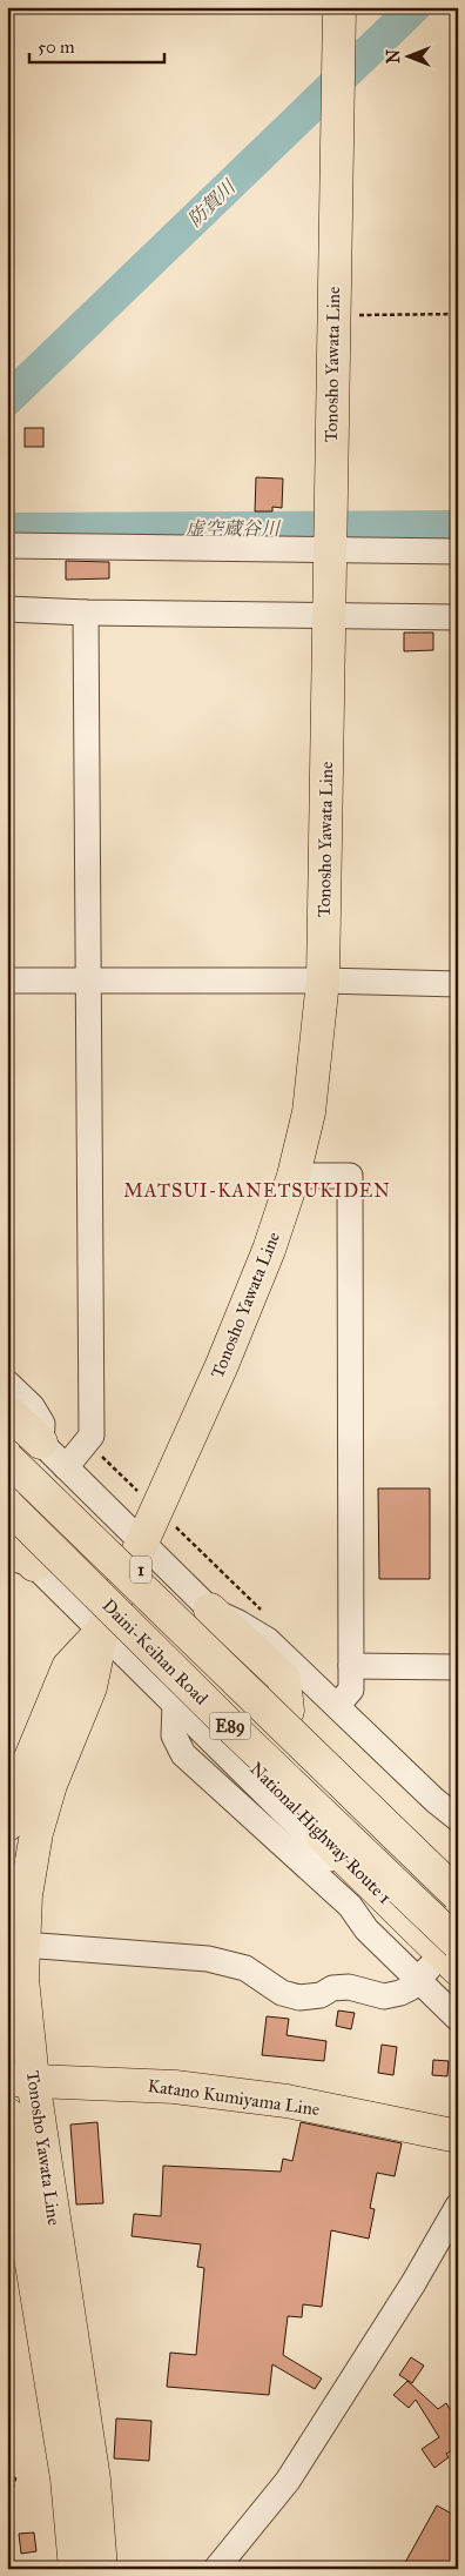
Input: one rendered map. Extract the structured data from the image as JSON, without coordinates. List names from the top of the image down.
{
  "streets": {
    "main road": [
      "Tonosho Yawata Line",
      "1",
      "Daini-Keihan Road",
      "E89",
      "National Highway Route 1",
      "Katano Kumiyama Line"
    ]
  },
  "crossings": [
    ["Tonosho Yawata Line", "Katano Kumiyama Line"]
  ],
  "districts": ["MATSUI-KANETSUKIDEN"],
  "water": ["防賀川", "虚空蔵谷川"],
  "scale_bar": "50 m",
  "north": "left"
}
